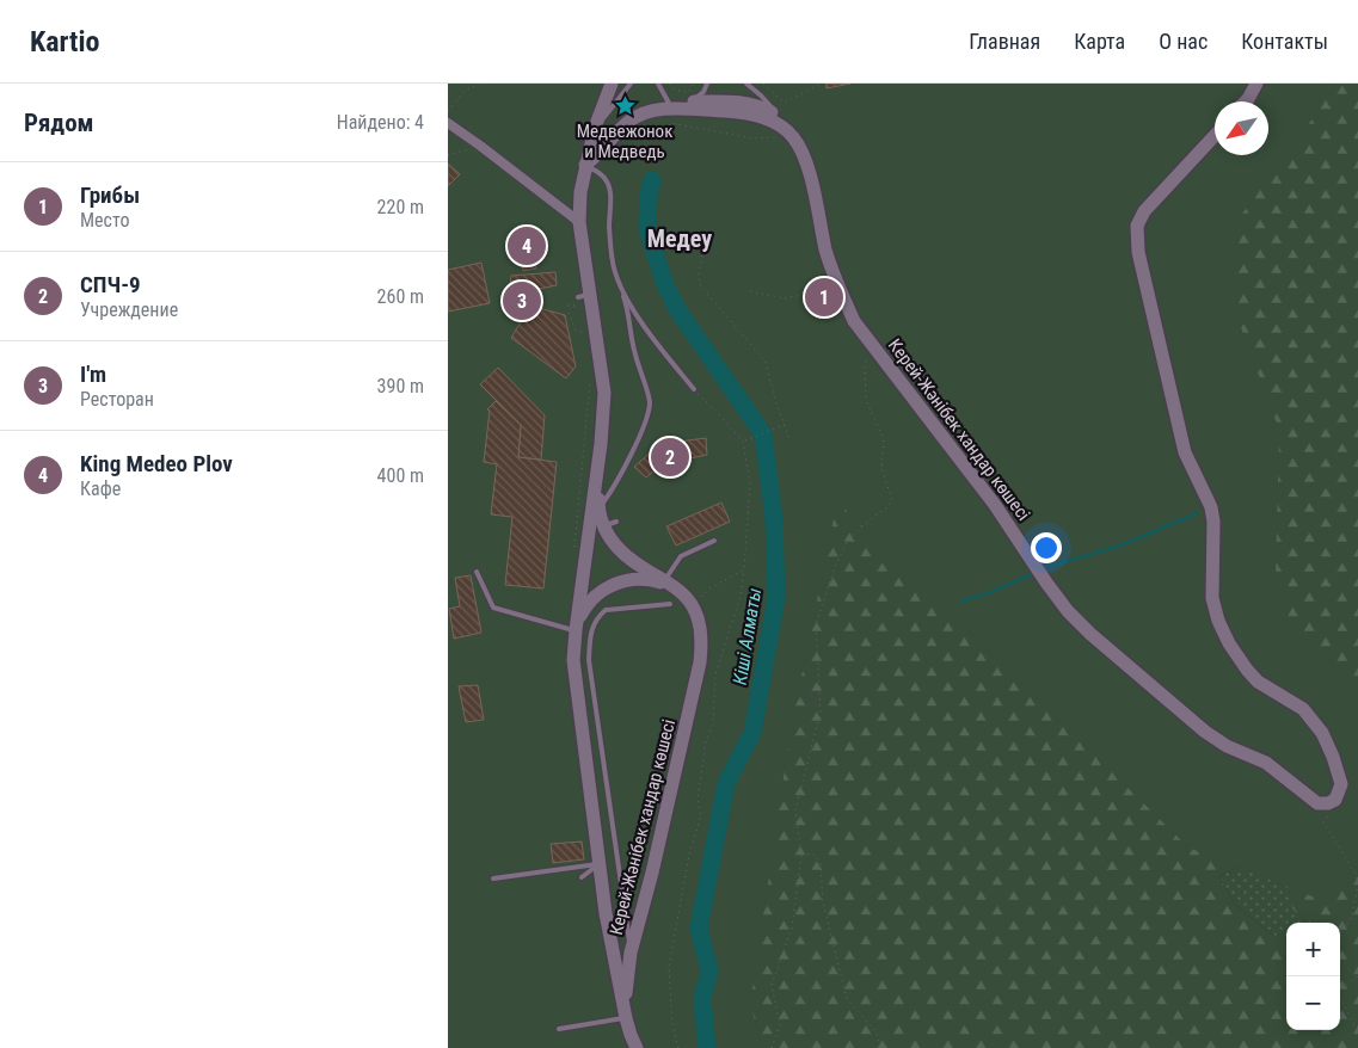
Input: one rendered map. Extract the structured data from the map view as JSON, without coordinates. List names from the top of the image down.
{
  "streets": {
    "street": ["Керей-Жәнібек хандар көшесі"]
  },
  "districts": ["Медеу"],
  "water": ["Кіші Алматы"],
  "places": {
    "place": ["Медвежонок и Медведь"]
  },
  "north": "bottom left",
  "page": {
    "header": "Kartio",
    "nav": [
      "Главная",
      "Карта",
      "О нас",
      "Контакты"
    ],
    "heading": ["Рядом", "Найдено: 4"],
    "list": [
      {
        "mark": "1",
        "name": "Грибы",
        "note": "Место",
        "value": "220 m"
      },
      {
        "mark": "2",
        "name": "СПЧ-9",
        "note": "Учреждение",
        "value": "260 m"
      },
      {
        "mark": "3",
        "name": "I'm",
        "note": "Ресторан",
        "value": "390 m"
      },
      {
        "mark": "4",
        "name": "King Medeo Plov",
        "note": "Кафе",
        "value": "400 m"
      }
    ],
    "pins": [
      "4",
      "1",
      "3",
      "2"
    ],
    "map_buttons": ["+", "−"]
  }
}
